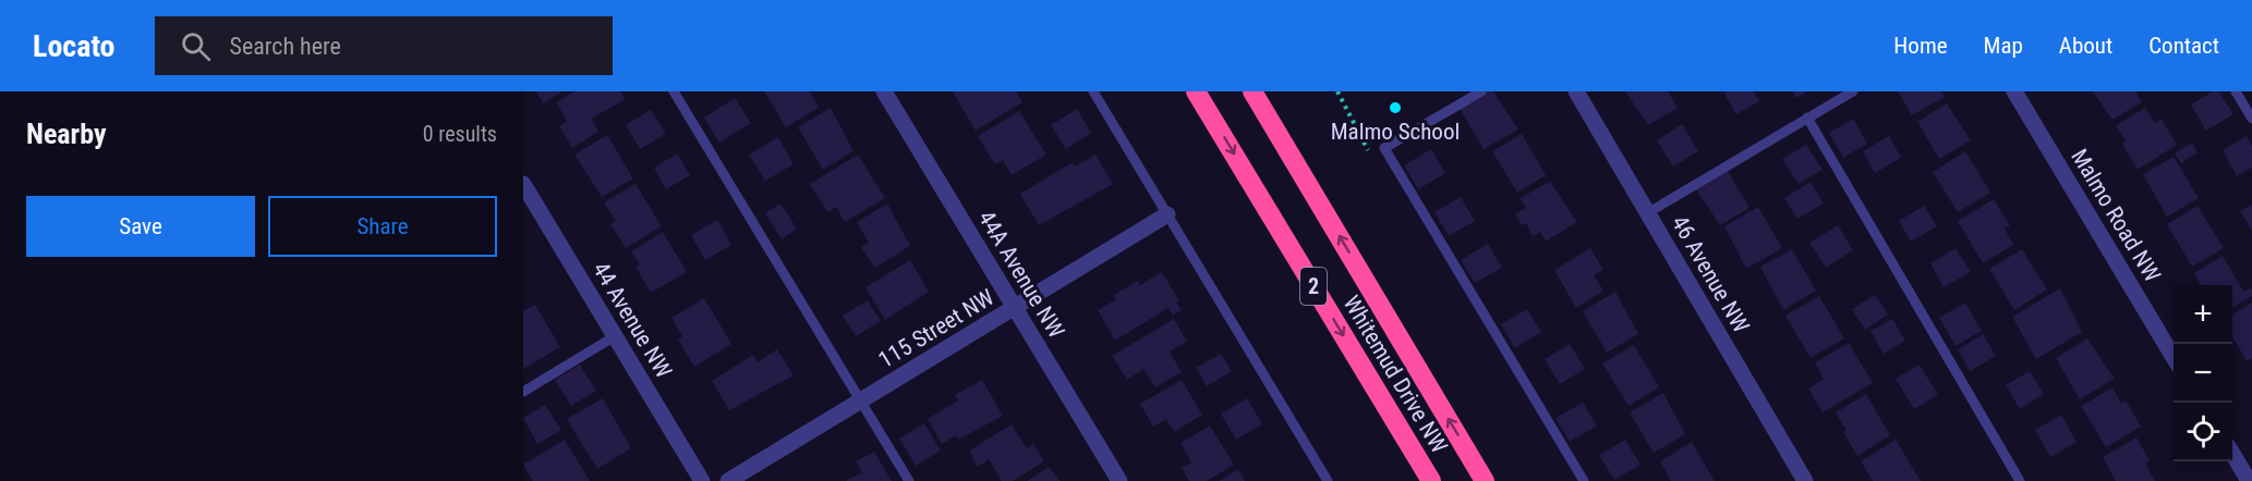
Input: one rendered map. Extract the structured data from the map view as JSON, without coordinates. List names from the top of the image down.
{
  "streets": {
    "highway": ["2", "Whitemud Drive NW"],
    "street": [
      "Malmo Road NW",
      "44A Avenue NW",
      "46 Avenue NW",
      "44 Avenue NW",
      "115 Street NW"
    ]
  },
  "crossings": [
    ["44A Avenue NW", "115 Street NW"]
  ],
  "places": ["Malmo School"],
  "page": {
    "header": "Locato",
    "search": "Search here",
    "nav": [
      "Home",
      "Map",
      "About",
      "Contact"
    ],
    "heading": ["Nearby", "0 results"],
    "buttons": ["Save", "Share"],
    "map_buttons": ["+", "−"]
  }
}
